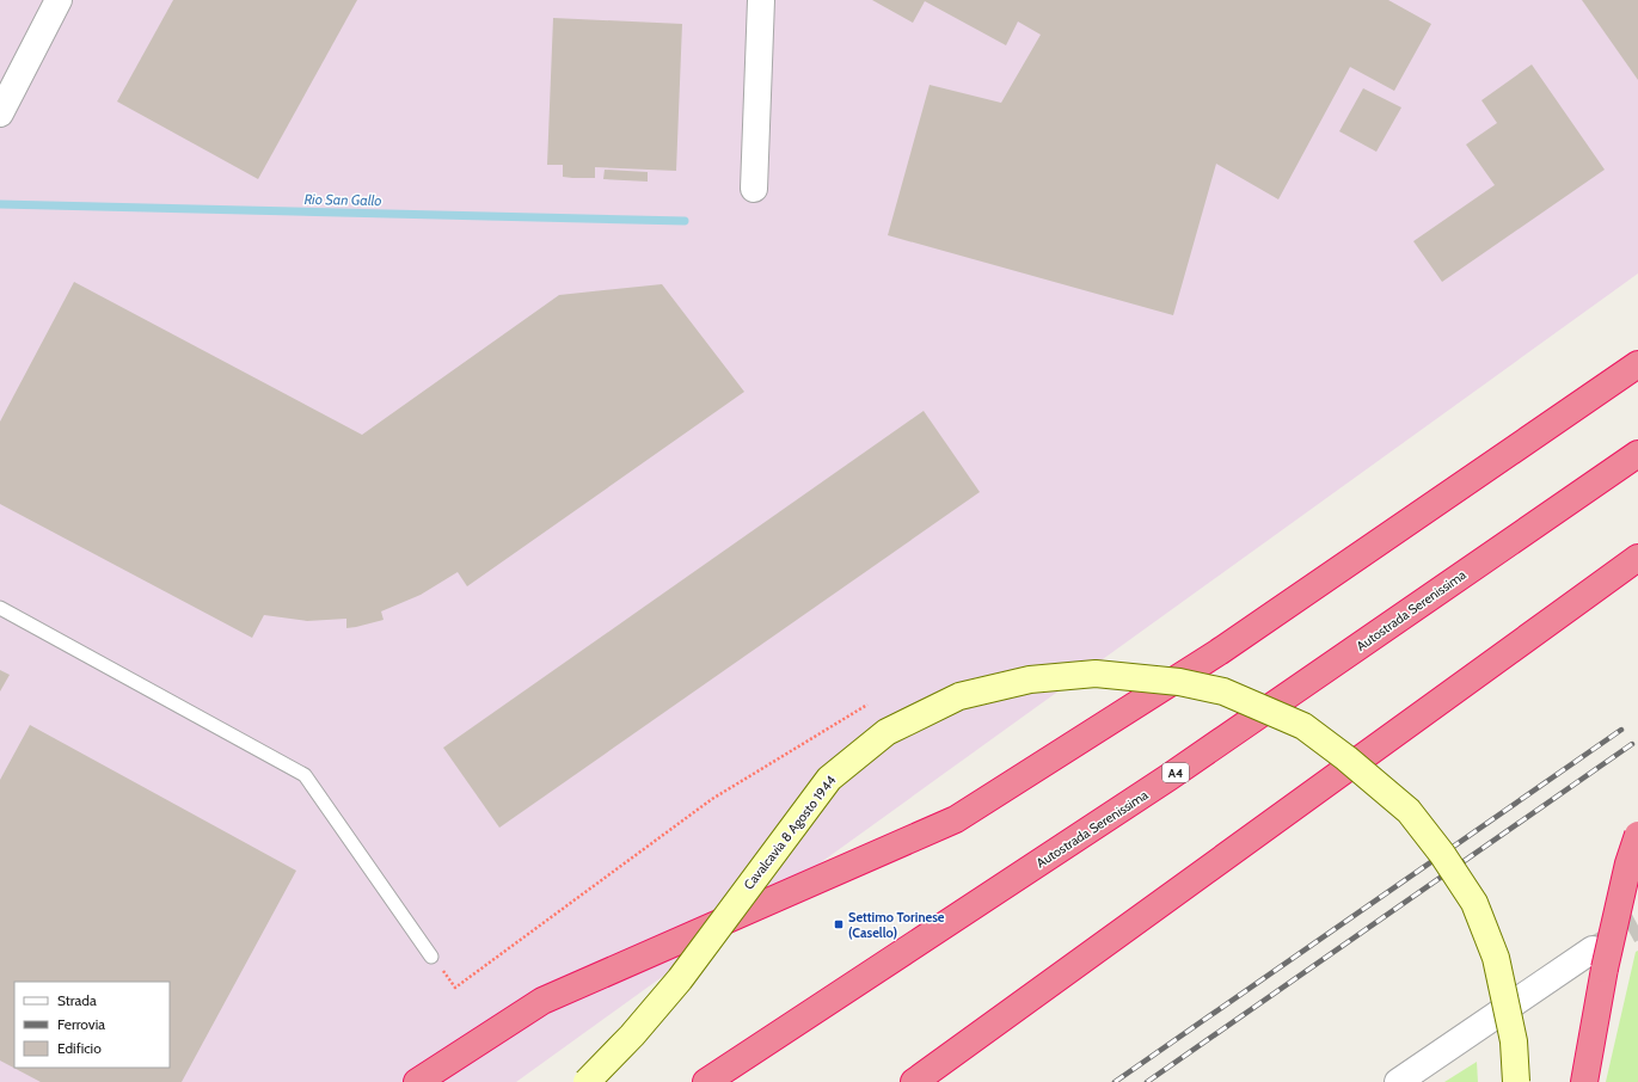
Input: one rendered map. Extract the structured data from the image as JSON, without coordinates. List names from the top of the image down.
{
  "streets": {
    "highway": ["Autostrada Serenissima", "A4"],
    "main road": ["Cavalcavia 8 Agosto 1944"]
  },
  "water": ["Rio San Gallo"],
  "places": {
    "transit": ["Settimo Torinese (Casello)"]
  },
  "legend": ["Strada", "Ferrovia", "Edificio"]
}
